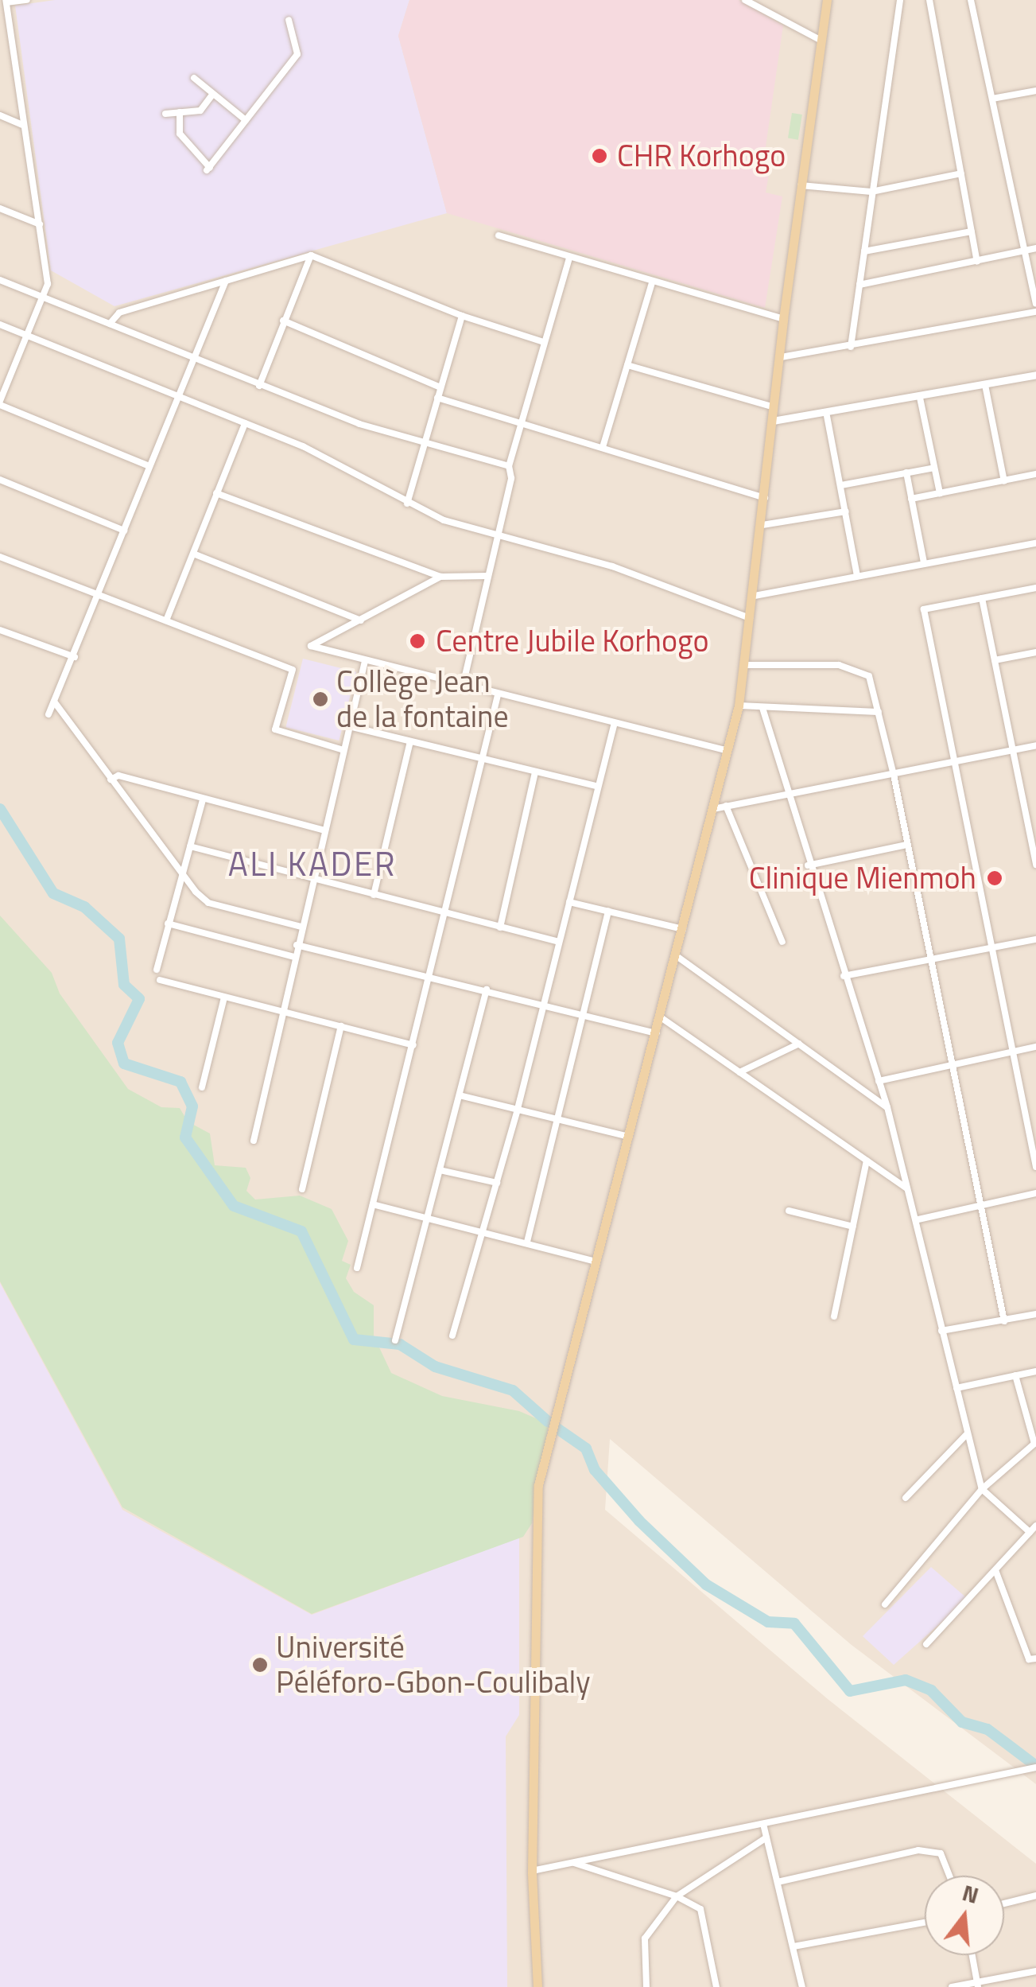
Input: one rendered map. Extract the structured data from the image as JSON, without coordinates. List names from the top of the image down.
{
  "districts": ["ALI KADER"],
  "places": [
    "CHR Korhogo",
    "Centre Jubile Korhogo",
    "Collège Jean de la fontaine",
    "Clinique Mienmoh",
    "Université Péléforo-Gbon-Coulibaly"
  ],
  "north": "top"
}
